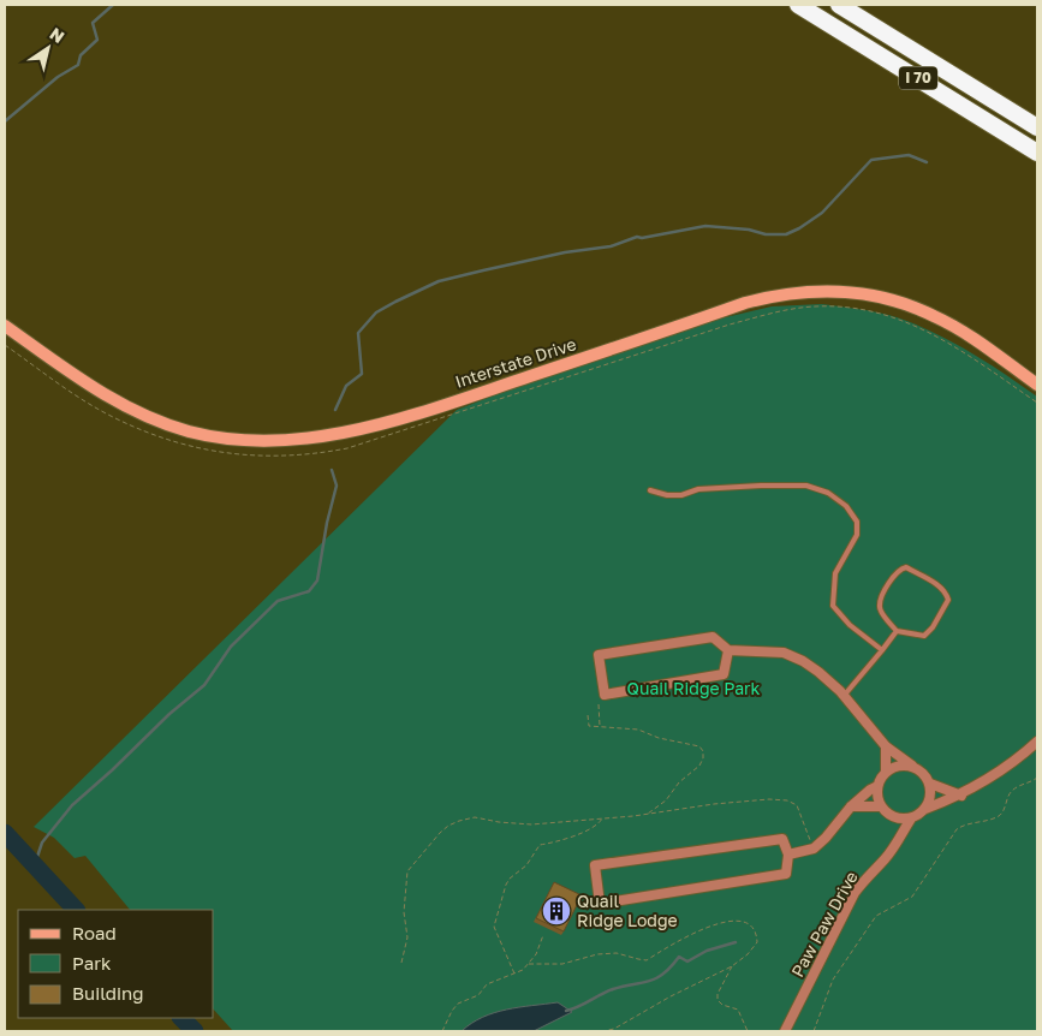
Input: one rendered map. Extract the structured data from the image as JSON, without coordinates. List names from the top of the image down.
{
  "streets": {
    "highway": ["I 70"],
    "main road": ["Interstate Drive"],
    "street": ["Paw Paw Drive"]
  },
  "parks": ["Quail Ridge Park"],
  "places": {
    "building": ["Quail Ridge Lodge"]
  },
  "legend": ["Road", "Park", "Building"],
  "north": "top right"
}
